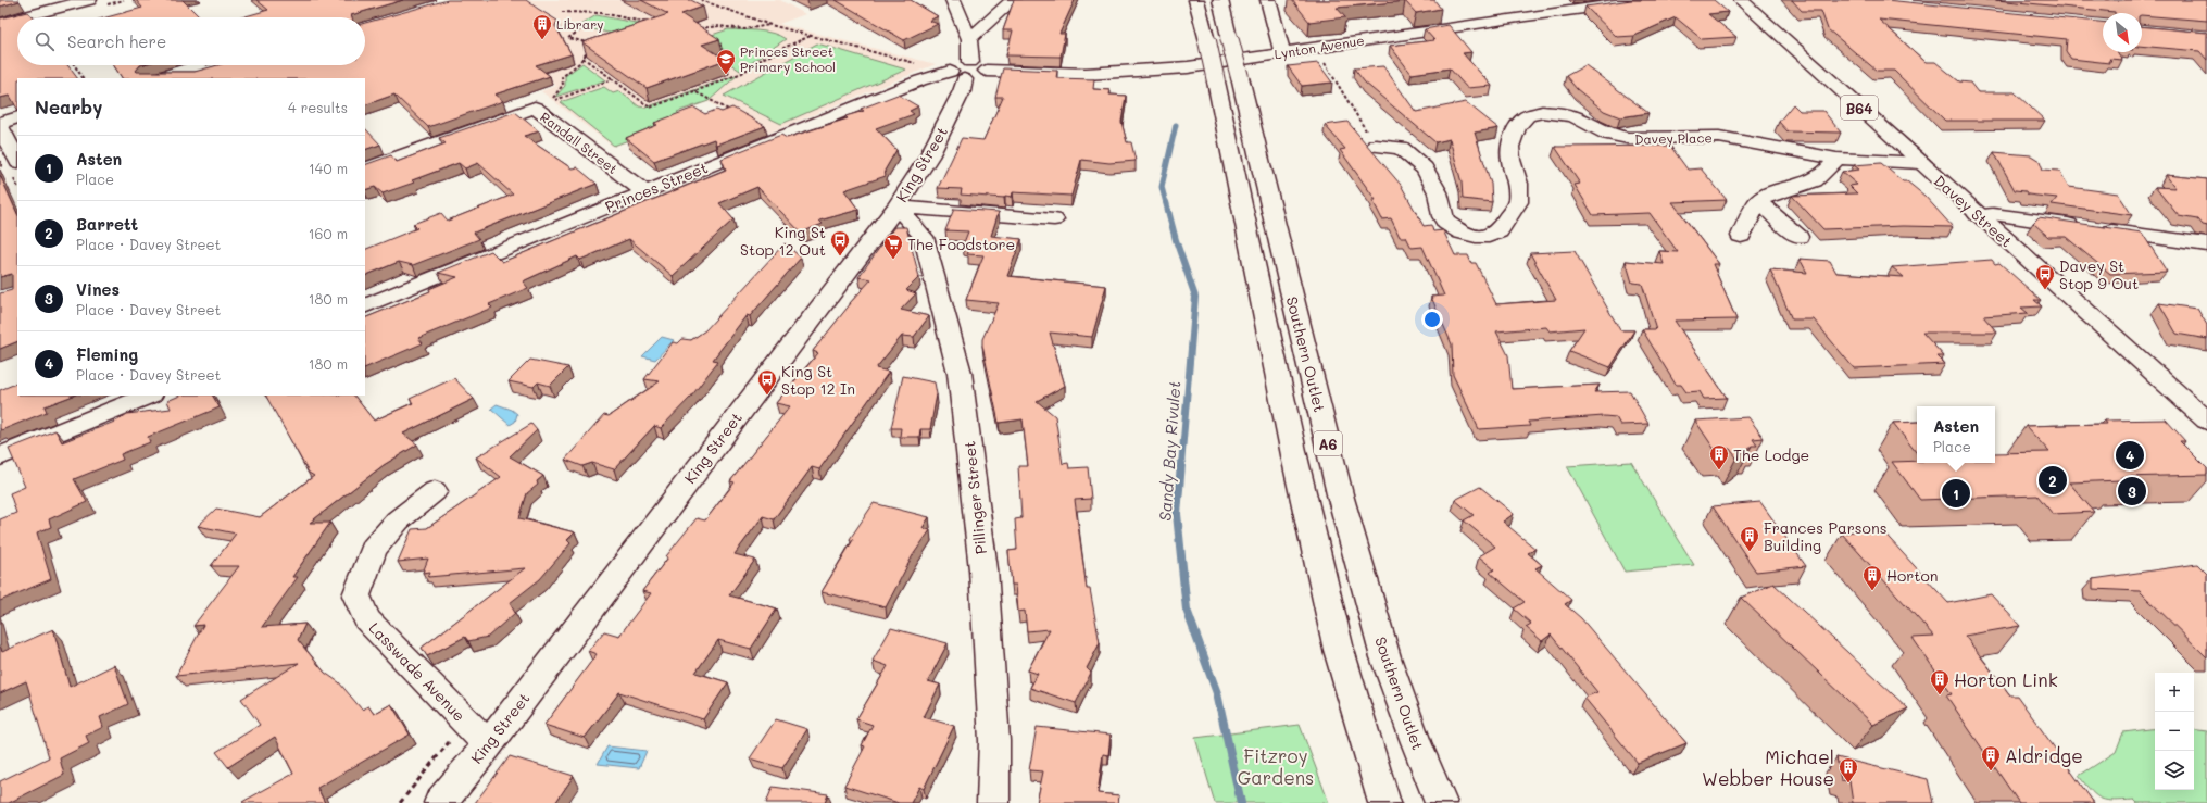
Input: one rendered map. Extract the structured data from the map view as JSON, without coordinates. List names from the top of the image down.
{
  "streets": {
    "main road": [
      "Lynton Avenue",
      "B64",
      "Davey Place",
      "Randall Street",
      "King Street",
      "Princes Street",
      "Davey Street",
      "Southern Outlet",
      "A6",
      "Pillinger Street",
      "Lasswade Avenue"
    ]
  },
  "crossings": [
    ["Lynton Avenue", "Princes Street"],
    ["Davey Place", "Davey Street"],
    ["Randall Street", "Princes Street"],
    ["King Street", "Princes Street"],
    ["King Street", "Pillinger Street"],
    ["King Street", "Lasswade Avenue"]
  ],
  "water": ["Sandy Bay Rivulet"],
  "parks": ["Fitzroy Gardens"],
  "places": {
    "building": [
      "Library",
      "The Lodge",
      "Frances Parsons Building",
      "Horton",
      "Horton Link",
      "Aldridge",
      "Michael Webber House"
    ],
    "school or university": ["Princes Street Primary School"],
    "bus stop": ["King St Stop 12 Out", "Davey St Stop 9 Out", "King St Stop 12 In"],
    "supermarket": ["The Foodstore"]
  },
  "north": "bottom right",
  "page": {
    "search": "Search here",
    "heading": ["Nearby", "4 results"],
    "list": [
      {
        "mark": "1",
        "name": "Asten",
        "note": "Place",
        "value": "140 m"
      },
      {
        "mark": "2",
        "name": "Barrett",
        "note": "Place · Davey Street",
        "value": "160 m"
      },
      {
        "mark": "3",
        "name": "Vines",
        "note": "Place · Davey Street",
        "value": "180 m"
      },
      {
        "mark": "4",
        "name": "Fleming",
        "note": "Place · Davey Street",
        "value": "180 m"
      }
    ],
    "popup": ["Asten", "Place"],
    "pins": [
      "4",
      "2",
      "3",
      "1"
    ],
    "map_buttons": ["+", "−"]
  }
}
